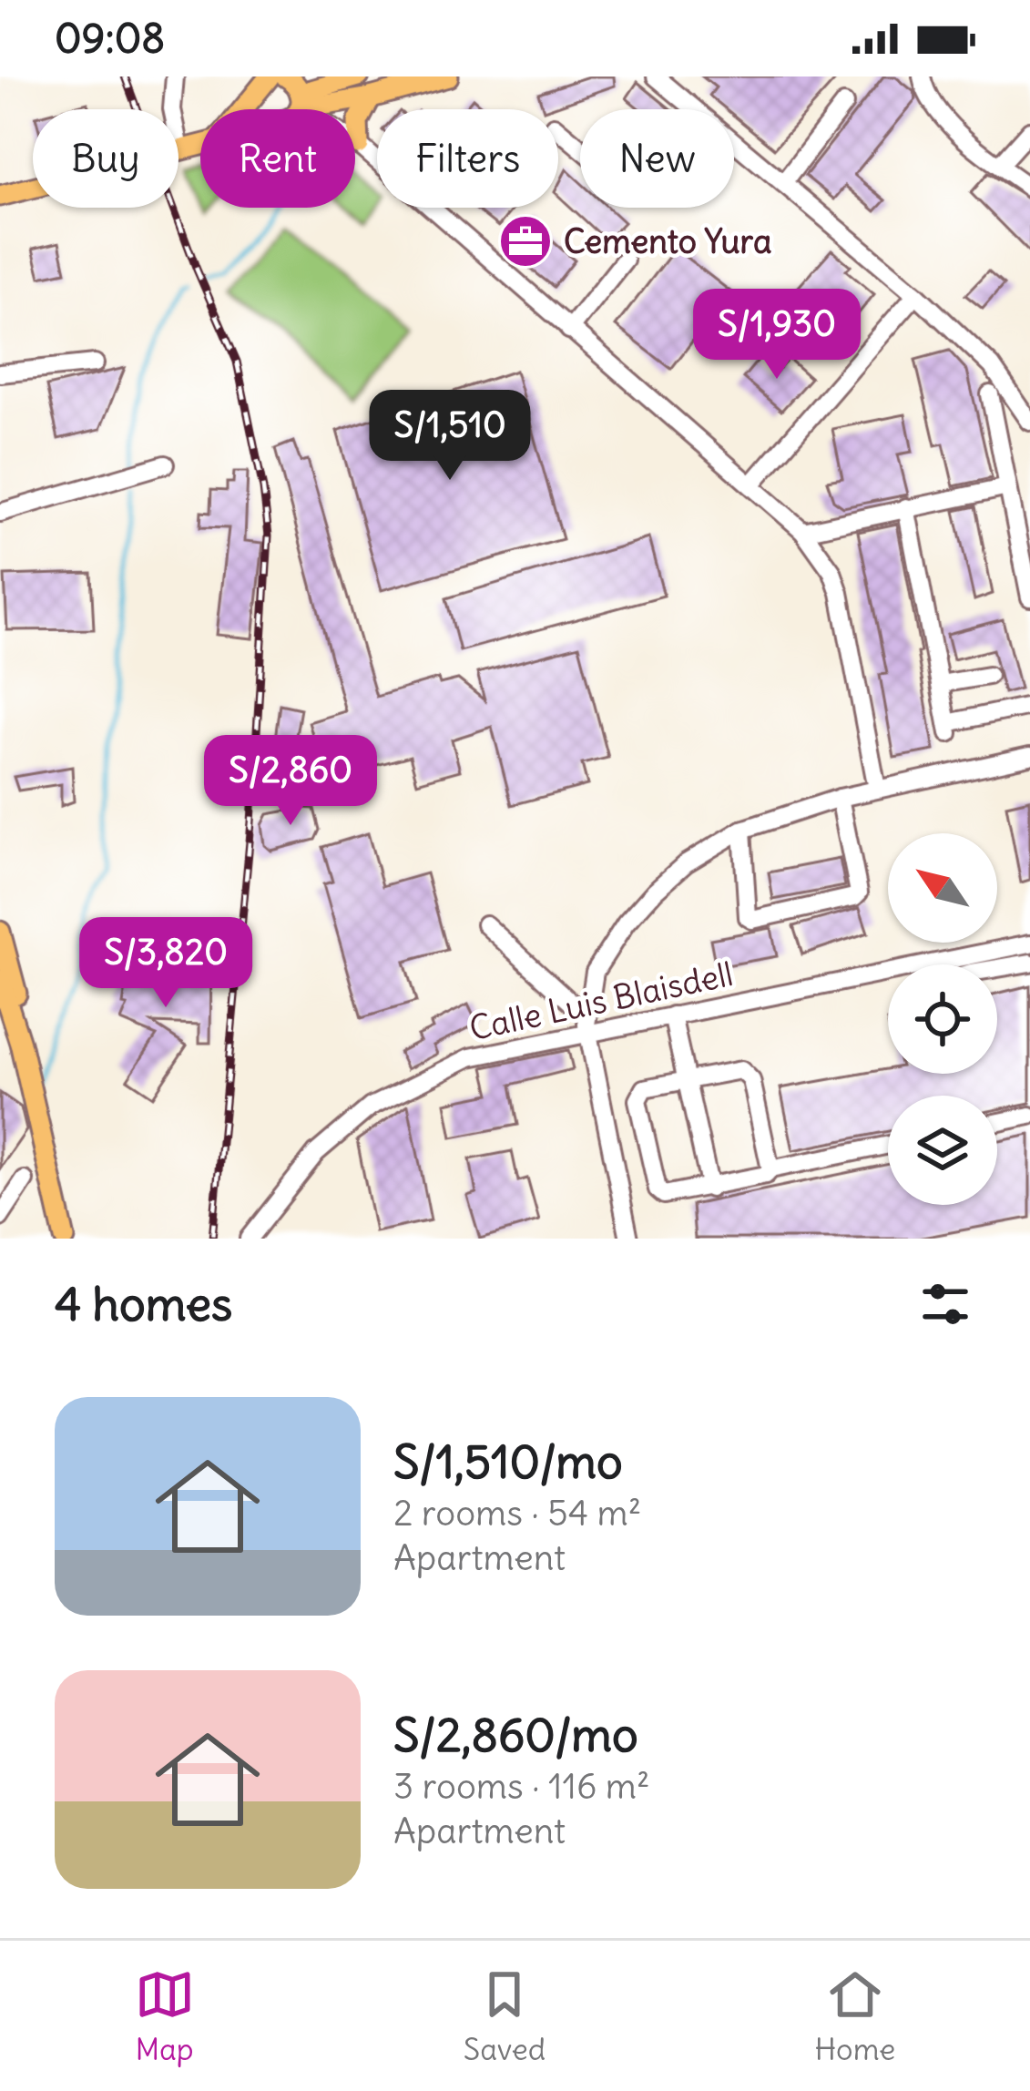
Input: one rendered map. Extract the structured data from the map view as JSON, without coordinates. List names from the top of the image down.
{
  "streets": {
    "street": ["Calle Luis Blaisdell"]
  },
  "places": {
    "office": ["Cemento Yura"]
  },
  "north": "top left",
  "page": {
    "status": "09:08",
    "chip": [
      "Buy",
      "Rent",
      "Filters",
      "New"
    ],
    "price": [
      "S/1,930",
      "S/1,510",
      "S/2,860",
      "S/3,820"
    ],
    "heading": "4 homes",
    "list": [
      {
        "name": "S/1,510/mo",
        "note": "2 rooms · 54 m² · Apartment"
      },
      {
        "name": "S/2,860/mo",
        "note": "3 rooms · 116 m² · Apartment"
      }
    ],
    "tabs": ["Map", "Saved", "Home"]
  }
}
